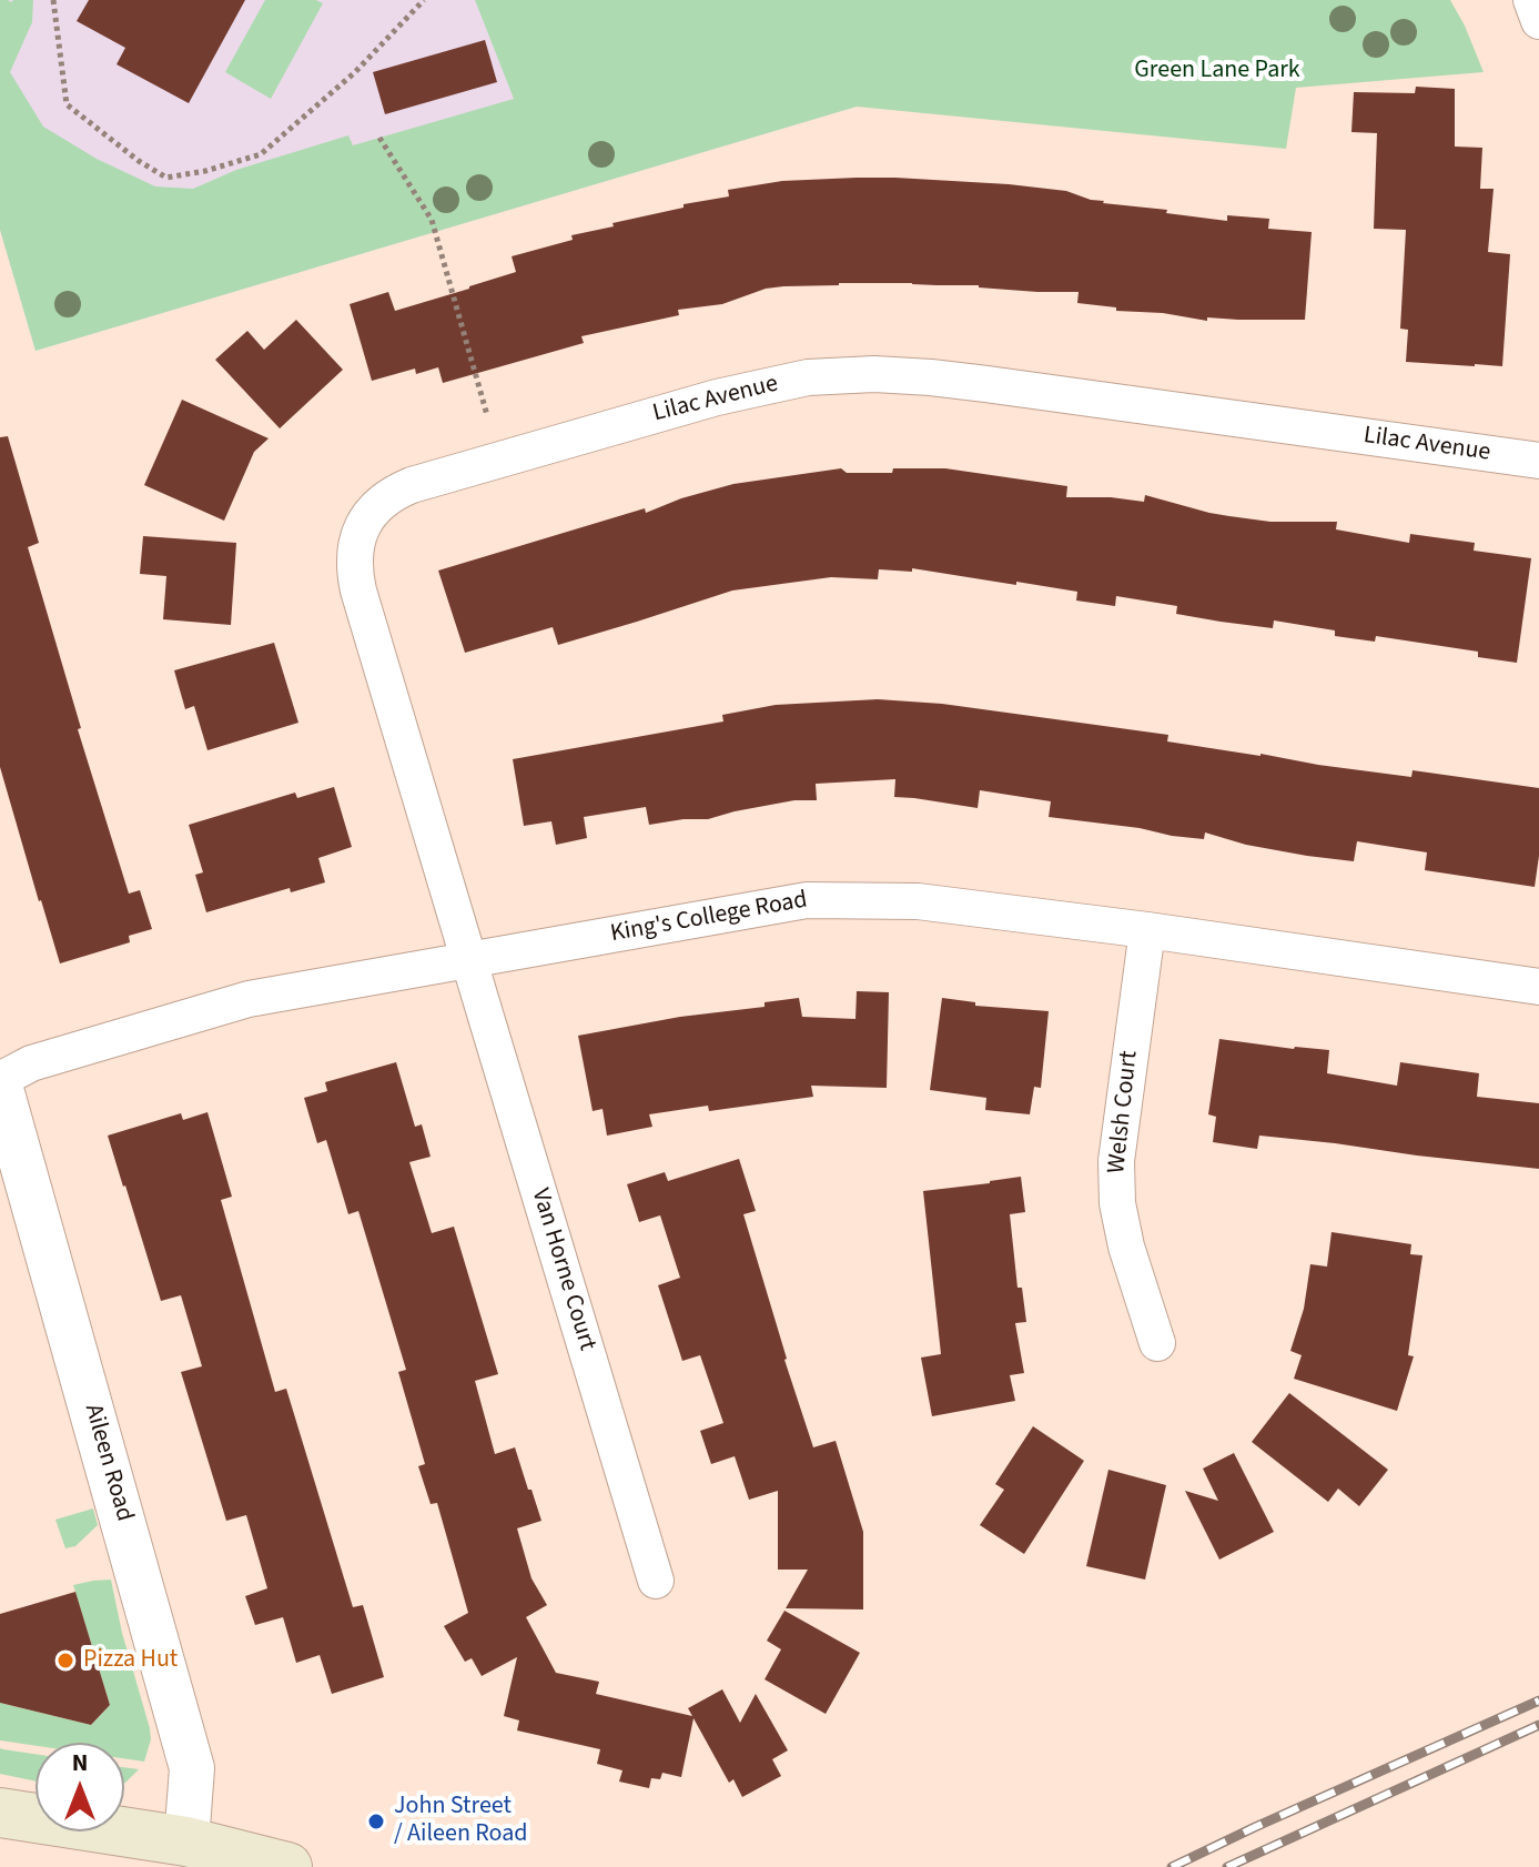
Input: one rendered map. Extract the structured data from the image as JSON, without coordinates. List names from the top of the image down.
{
  "streets": {
    "street": [
      "Lilac Avenue",
      "King's College Road",
      "Welsh Court",
      "Van Horne Court",
      "Aileen Road"
    ]
  },
  "crossings": [
    ["Lilac Avenue", "King's College Road"],
    ["Lilac Avenue", "Van Horne Court"],
    ["King's College Road", "Welsh Court"],
    ["King's College Road", "Van Horne Court"],
    ["King's College Road", "Aileen Road"]
  ],
  "parks": ["Green Lane Park"],
  "places": ["Pizza Hut", "John Street / Aileen Road"],
  "north": "top"
}
